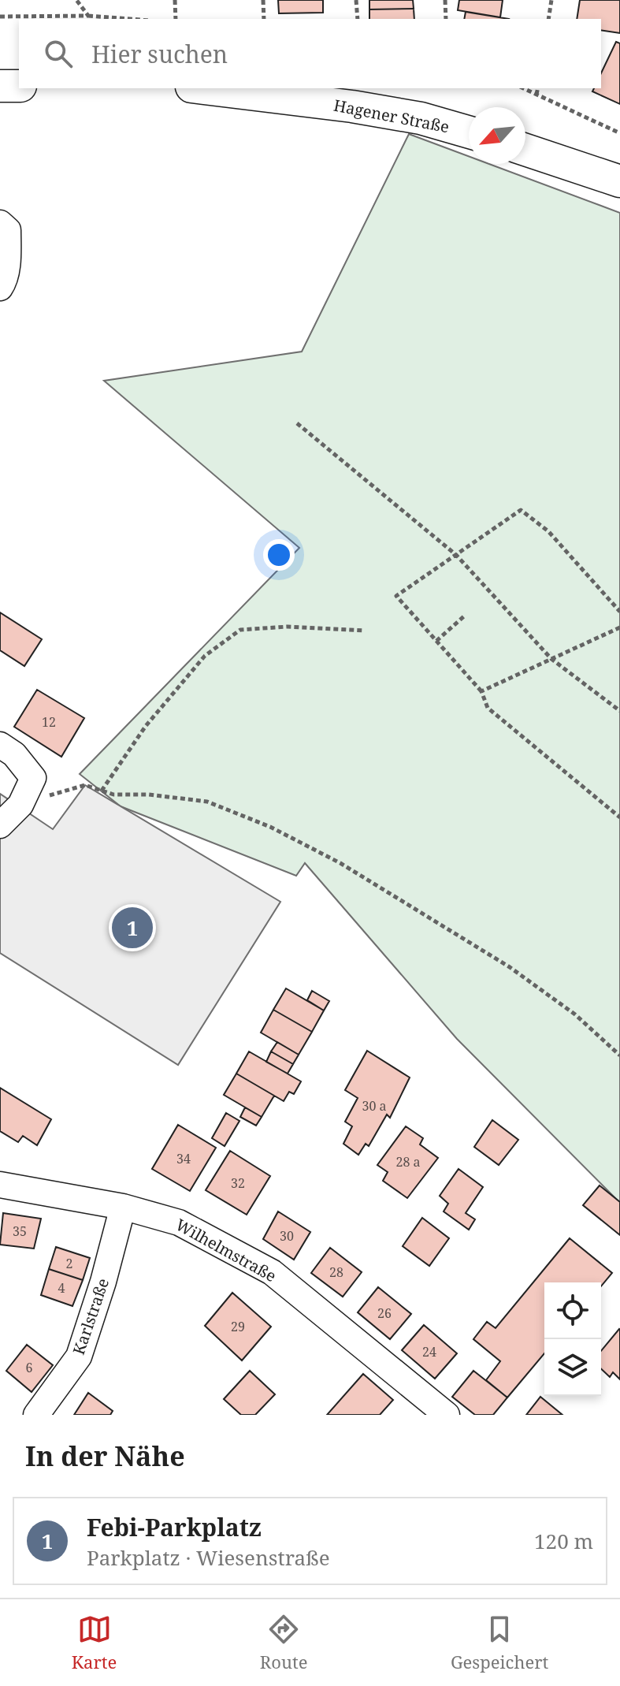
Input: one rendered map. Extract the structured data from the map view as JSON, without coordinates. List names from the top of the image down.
{
  "streets": {
    "main road": ["Hagener Straße"],
    "street": ["Wilhelmstraße", "Karlstraße"]
  },
  "crossings": [
    ["Wilhelmstraße", "Karlstraße"]
  ],
  "house_numbers": [
    "12",
    "30 a",
    "34",
    "28 a",
    "32",
    "35",
    "30",
    "2",
    "28",
    "4",
    "26",
    "29",
    "24",
    "6"
  ],
  "north": "bottom left",
  "page": {
    "search": "Hier suchen",
    "pins": "1",
    "heading": "In der Nähe",
    "list": [
      {
        "mark": "1",
        "name": "Febi-Parkplatz",
        "note": "Parkplatz · Wiesenstraße",
        "value": "120 m"
      }
    ],
    "nav": ["Karte", "Route", "Gespeichert"]
  }
}
